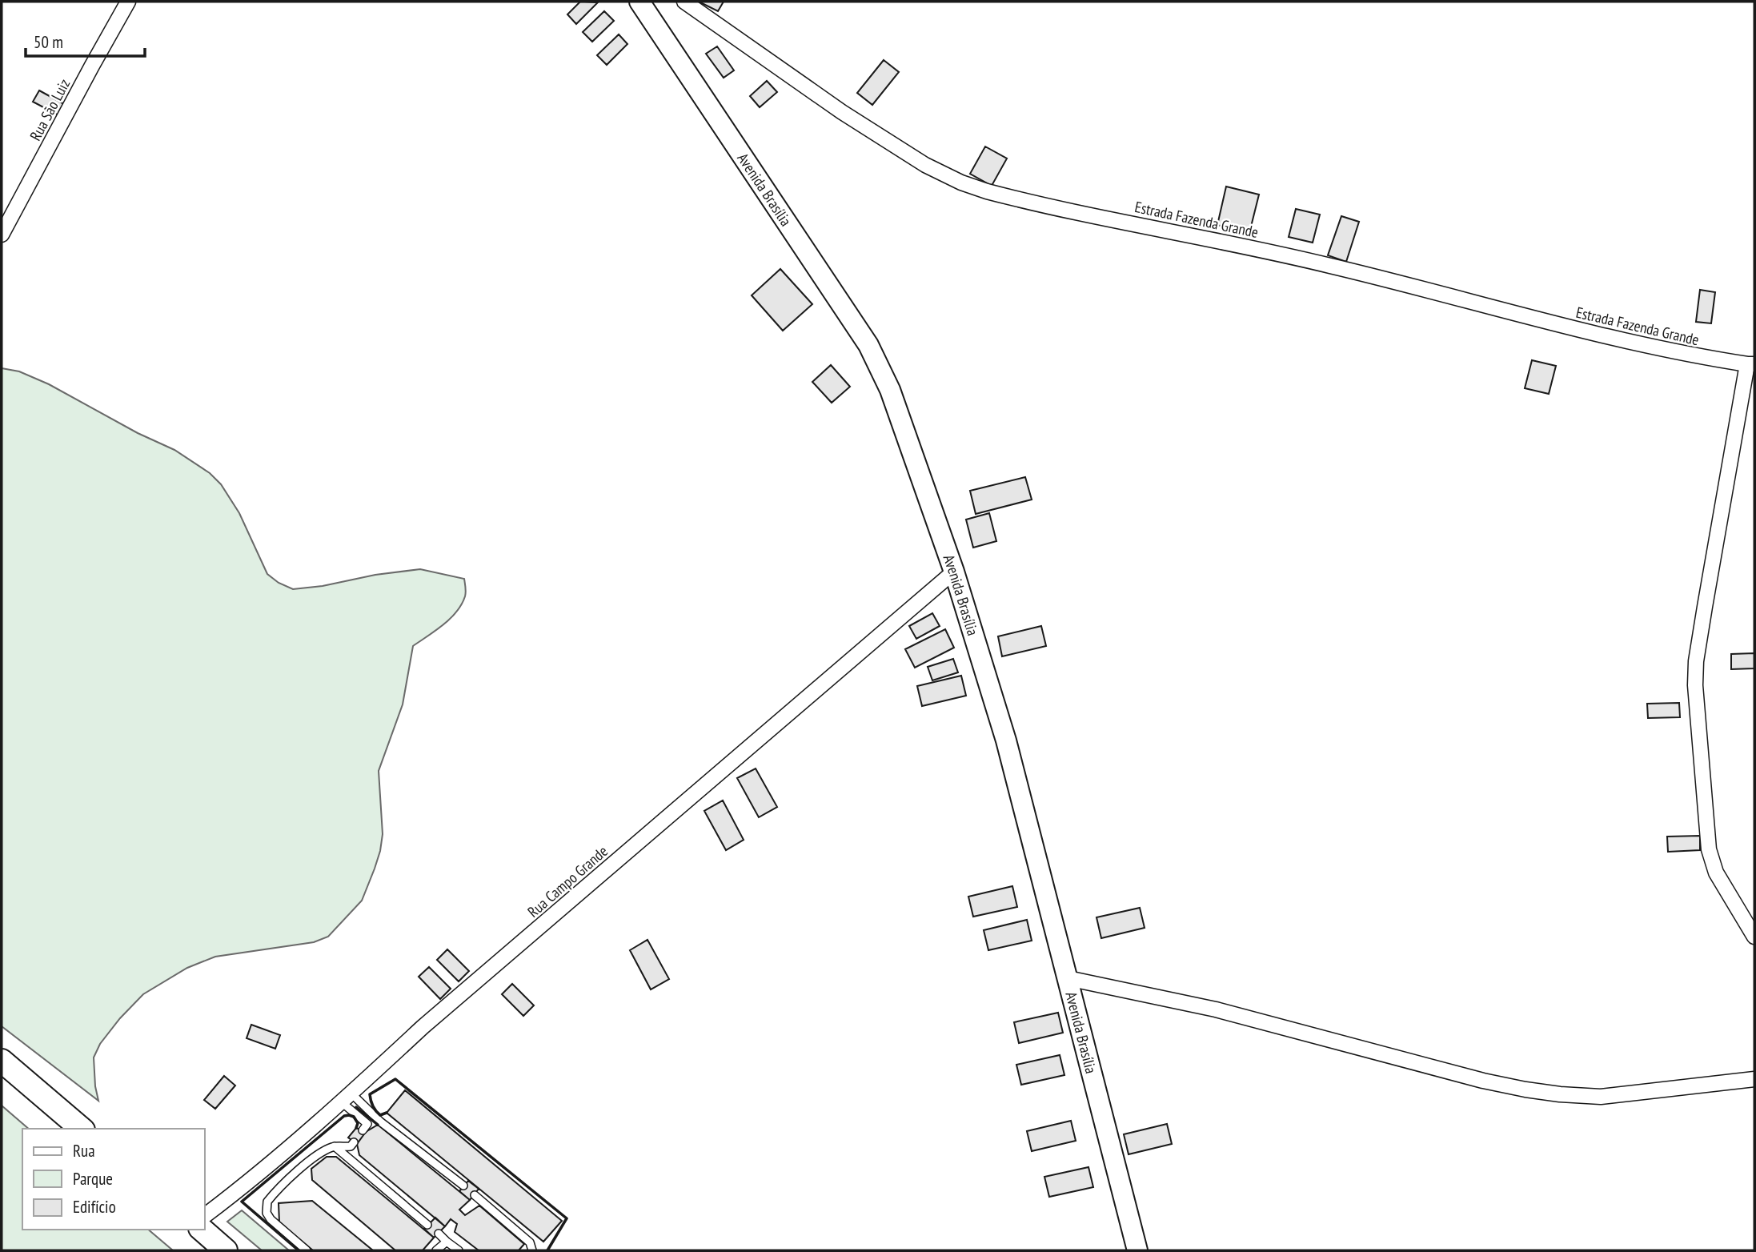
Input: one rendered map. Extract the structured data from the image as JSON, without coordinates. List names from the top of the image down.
{
  "streets": {
    "main road": ["Avenida Brasília"],
    "street": ["Rua São Luiz", "Estrada Fazenda Grande", "Rua Campo Grande"]
  },
  "crossings": [
    ["Avenida Brasília", "Rua Campo Grande"]
  ],
  "legend": ["Rua", "Parque", "Edifício"],
  "scale_bar": "50 m"
}
